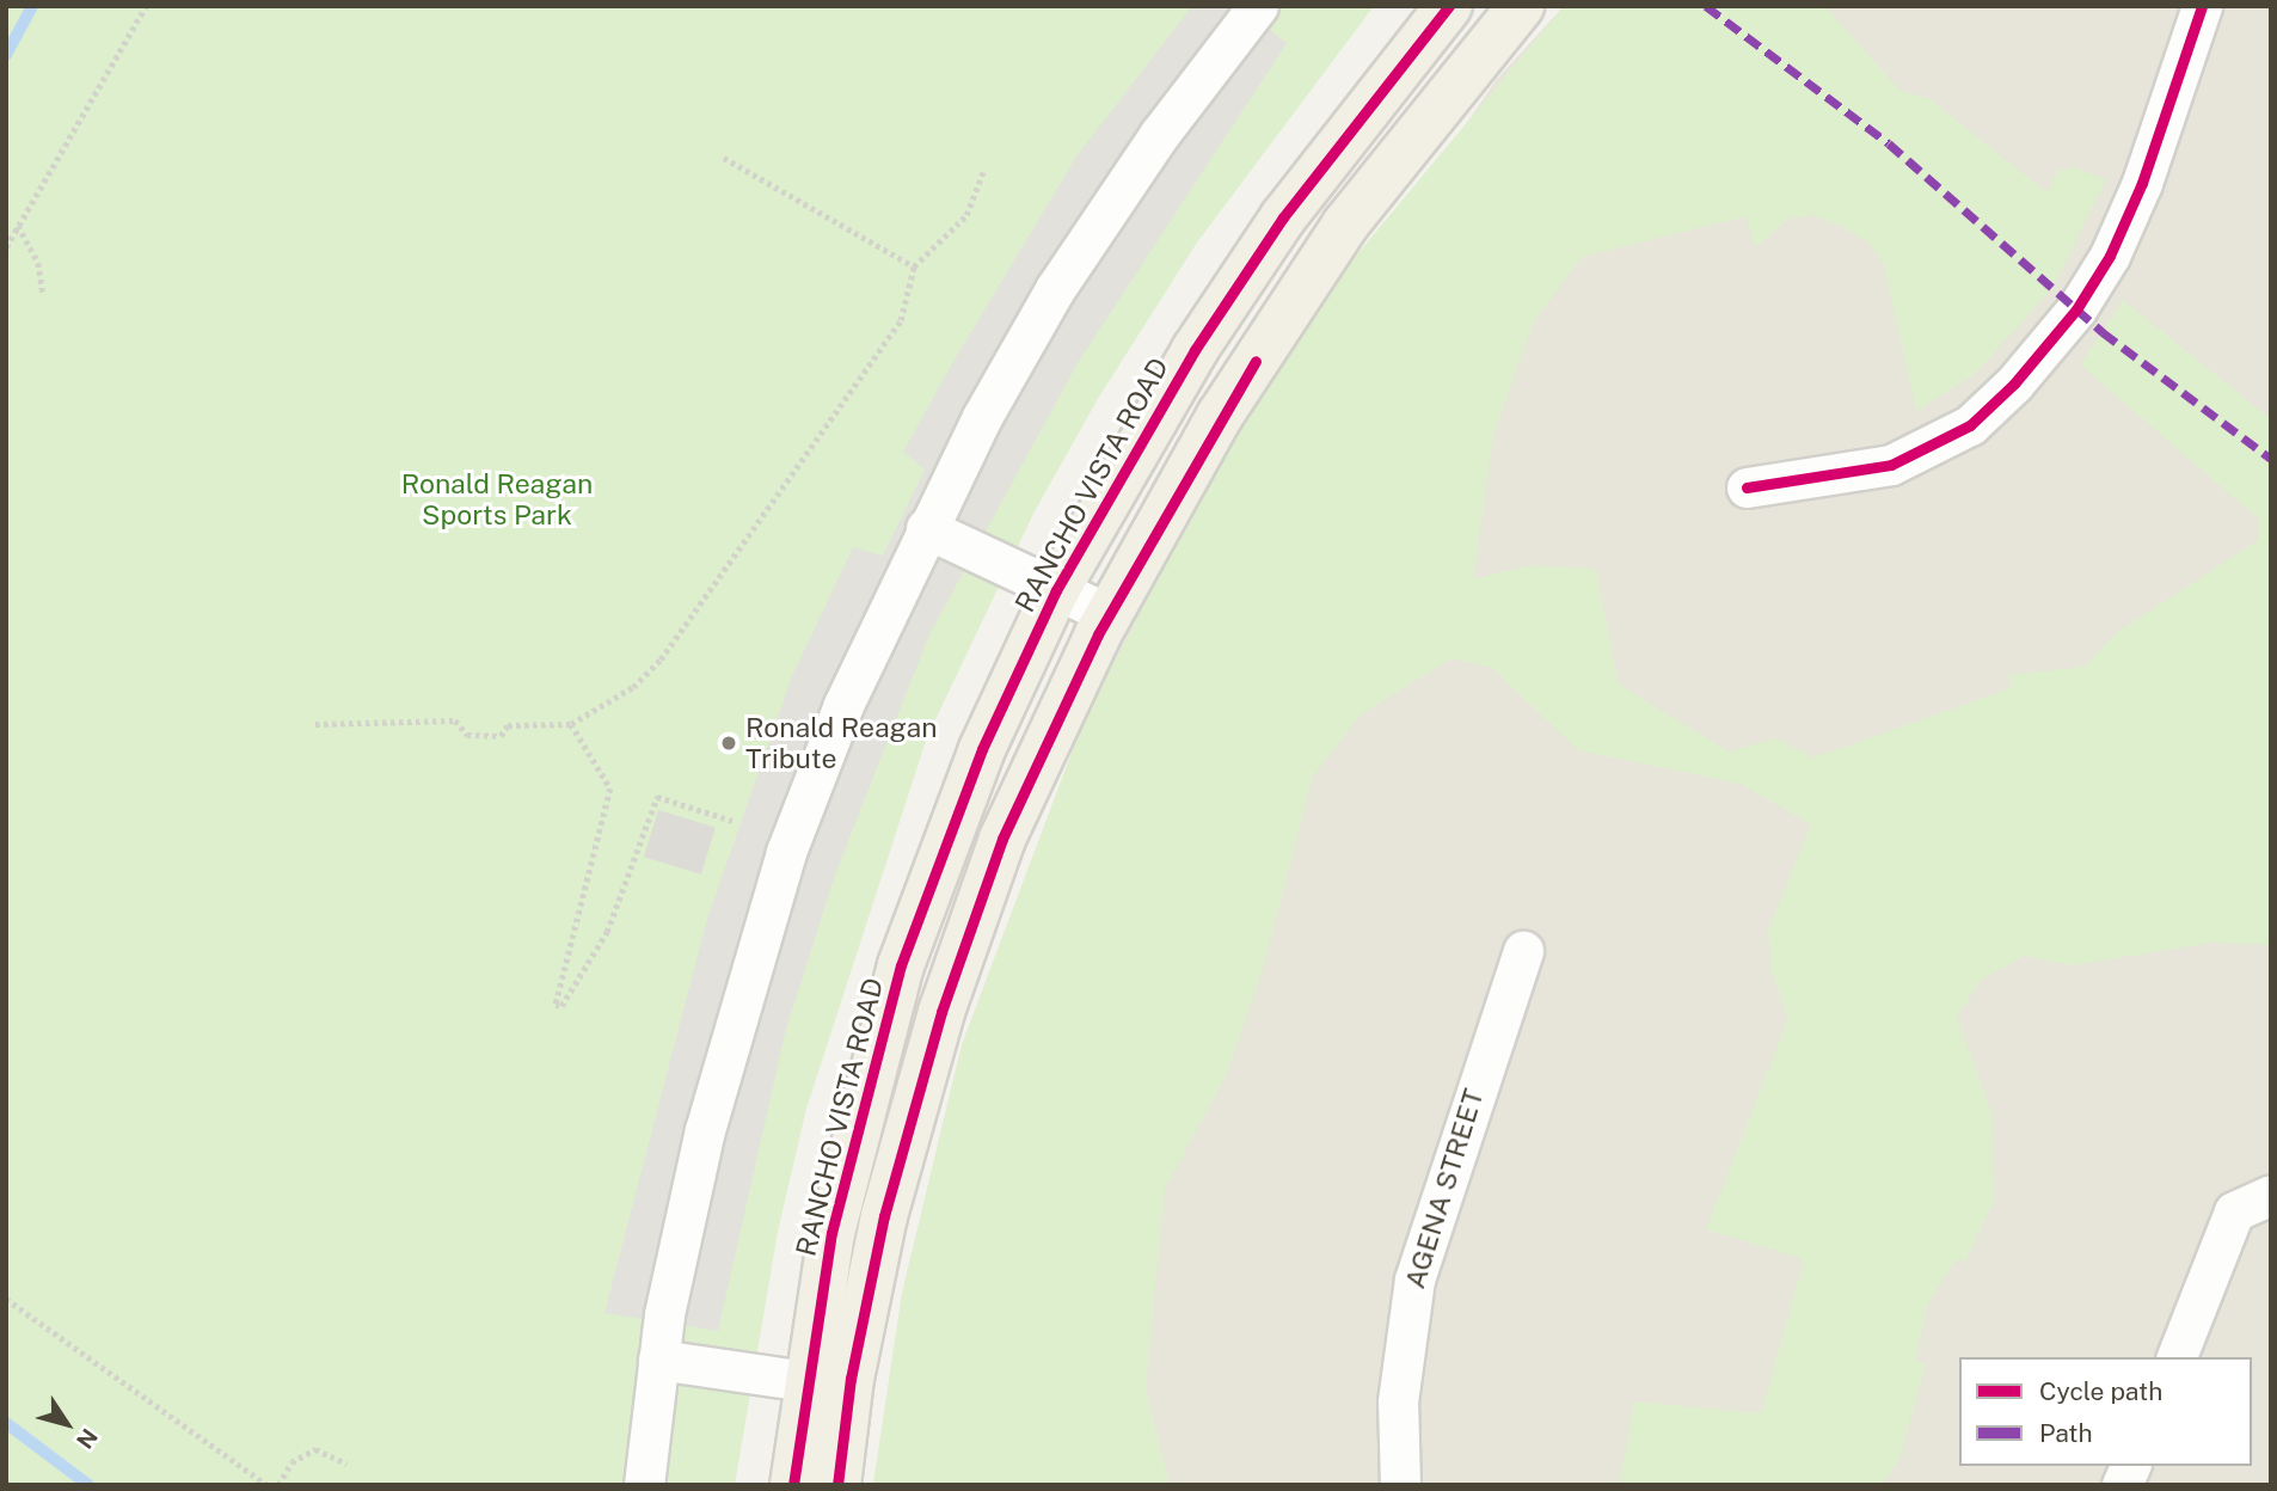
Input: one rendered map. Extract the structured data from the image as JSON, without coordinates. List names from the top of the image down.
{
  "streets": {
    "main road": ["RANCHO VISTA ROAD"],
    "street": ["AGENA STREET"]
  },
  "parks": ["Ronald Reagan Sports Park"],
  "places": ["Ronald Reagan Tribute"],
  "legend": ["Cycle path", "Path"],
  "north": "bottom right"
}
